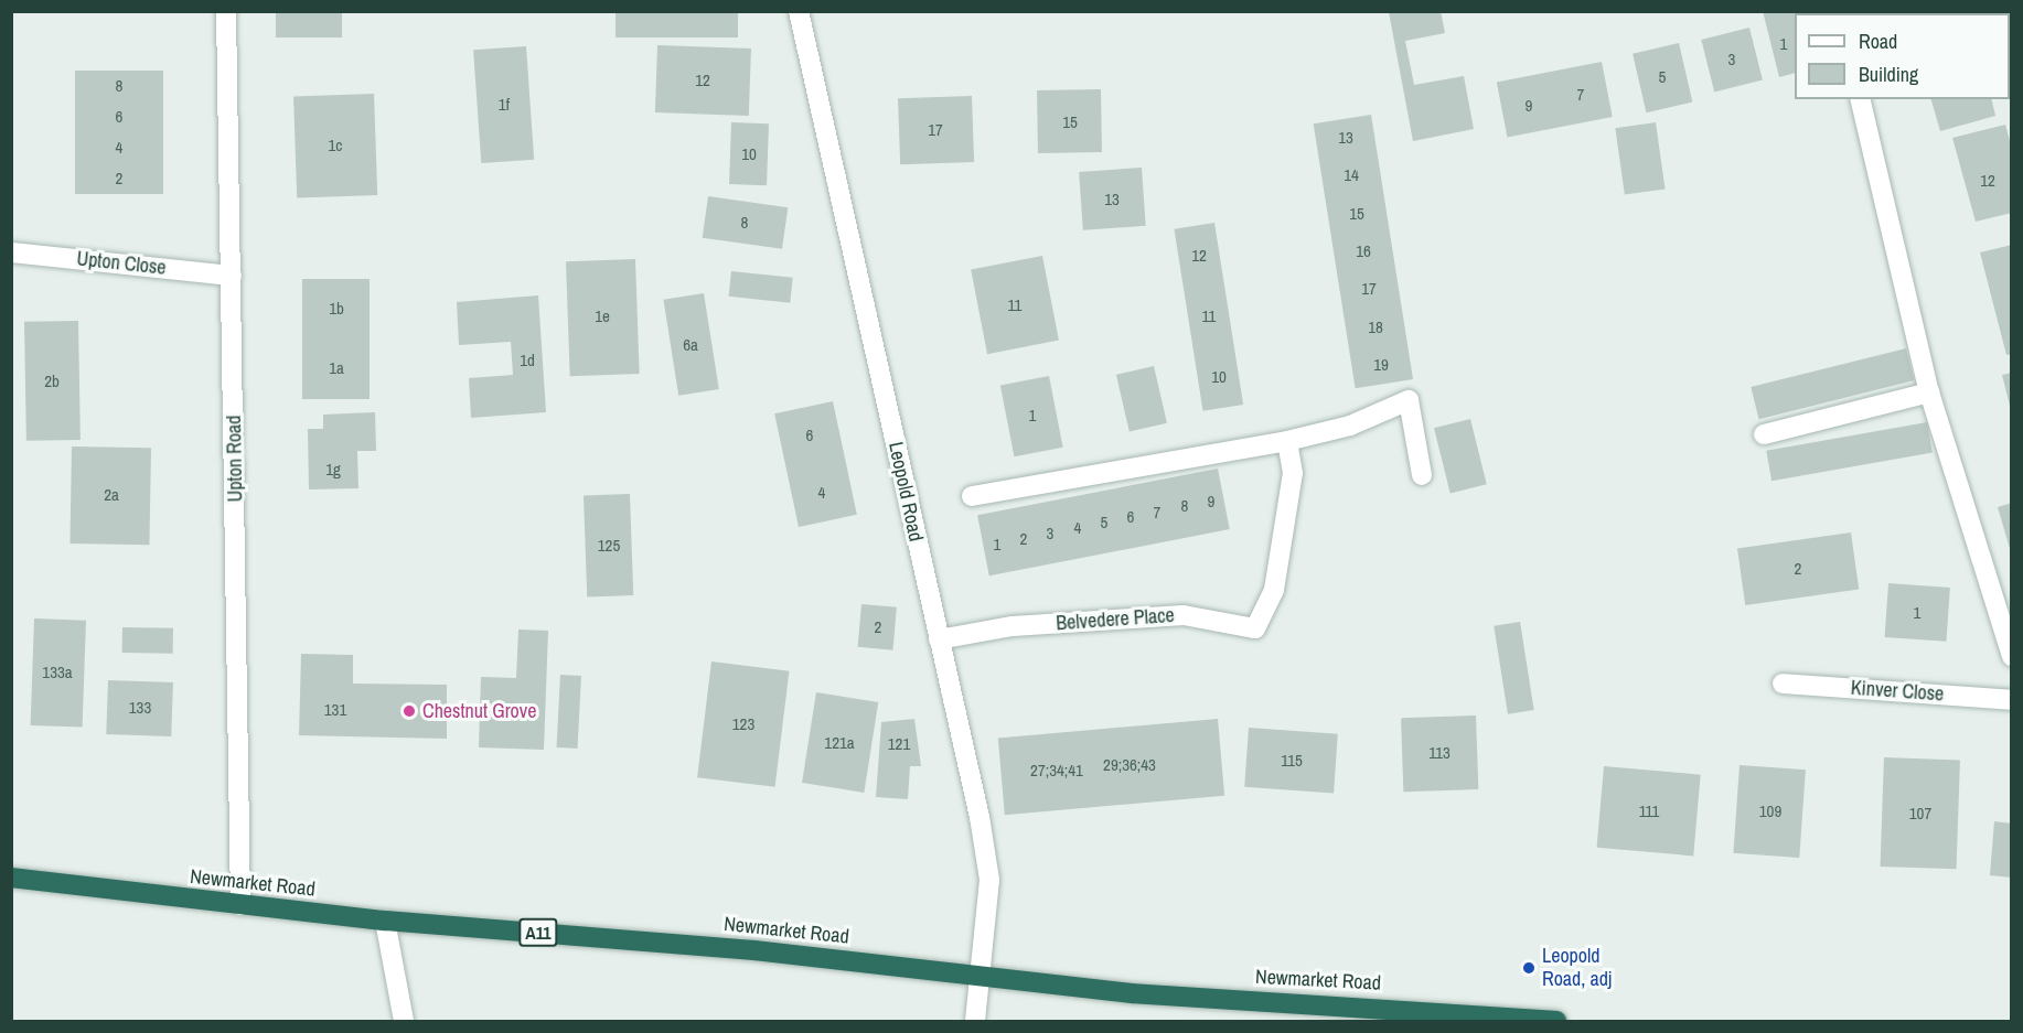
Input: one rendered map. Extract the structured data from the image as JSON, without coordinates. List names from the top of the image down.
{
  "streets": {
    "highway": ["Newmarket Road", "A11"],
    "street": [
      "Upton Close",
      "Upton Road",
      "Leopold Road",
      "Belvedere Place",
      "Kinver Close"
    ]
  },
  "crossings": [
    ["Upton Close", "Upton Road"],
    ["Upton Road", "Newmarket Road"],
    ["Leopold Road", "Belvedere Place"],
    ["Leopold Road", "Newmarket Road"]
  ],
  "places": ["Chestnut Grove", "Leopold Road, adj"],
  "house_numbers": [
    "1",
    "3",
    "5",
    "12",
    "8",
    "7",
    "1f",
    "9",
    "6",
    "15",
    "17",
    "13",
    "1c",
    "4",
    "10",
    "14",
    "2",
    "12",
    "13",
    "15",
    "8",
    "16",
    "12",
    "17",
    "11",
    "1b",
    "1e",
    "11",
    "18",
    "6a",
    "1d",
    "19",
    "1a",
    "10",
    "2b",
    "1",
    "6",
    "1g",
    "4",
    "2a",
    "9",
    "8",
    "7",
    "6",
    "5",
    "4",
    "3",
    "2",
    "1",
    "125",
    "2",
    "1",
    "2",
    "133a",
    "133",
    "131",
    "123",
    "121a",
    "121",
    "113",
    "115",
    "29;36;43",
    "27;34;41",
    "111",
    "109",
    "107"
  ],
  "legend": ["Road", "Building"]
}
